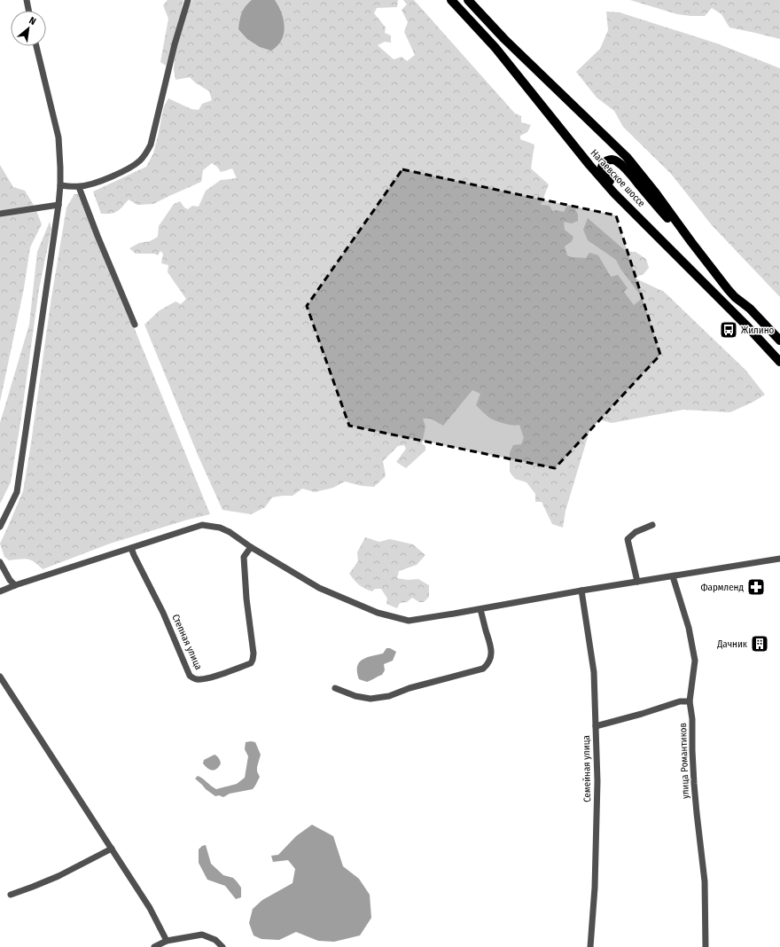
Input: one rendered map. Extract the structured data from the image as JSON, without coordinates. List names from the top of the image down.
{
  "streets": {
    "main road": ["Нагаевское шоссе"],
    "street": ["Степная улица", "улица Романтиков", "Семейная улица"]
  },
  "places": {
    "bus stop": ["Жилино"],
    "pharmacy": ["Фармленд"],
    "building": ["Дачник"]
  },
  "north": "top right"
}
